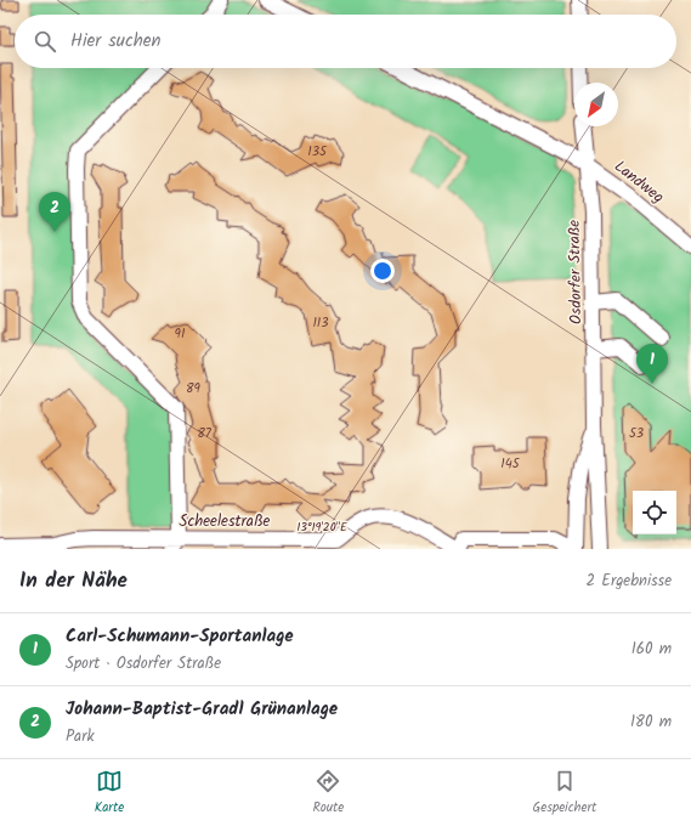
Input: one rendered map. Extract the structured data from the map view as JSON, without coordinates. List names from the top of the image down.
{
  "streets": {
    "street": ["Landweg", "Osdorfer Straße", "Scheelestraße"]
  },
  "crossings": [
    ["Landweg", "Osdorfer Straße"],
    ["Osdorfer Straße", "Scheelestraße"]
  ],
  "house_numbers": [
    "135",
    "113",
    "91",
    "89",
    "87",
    "53",
    "145"
  ],
  "north": "bottom left",
  "page": {
    "search": "Hier suchen",
    "pins": ["2", "1"],
    "heading": ["In der Nähe", "2 Ergebnisse"],
    "list": [
      {
        "mark": "1",
        "name": "Carl-Schumann-Sportanlage",
        "note": "Sport · Osdorfer Straße",
        "value": "160 m"
      },
      {
        "mark": "2",
        "name": "Johann-Baptist-Gradl Grünanlage",
        "note": "Park",
        "value": "180 m"
      }
    ],
    "nav": ["Karte", "Route", "Gespeichert"]
  },
  "coordinates": ["13°19'20\"E"]
}
